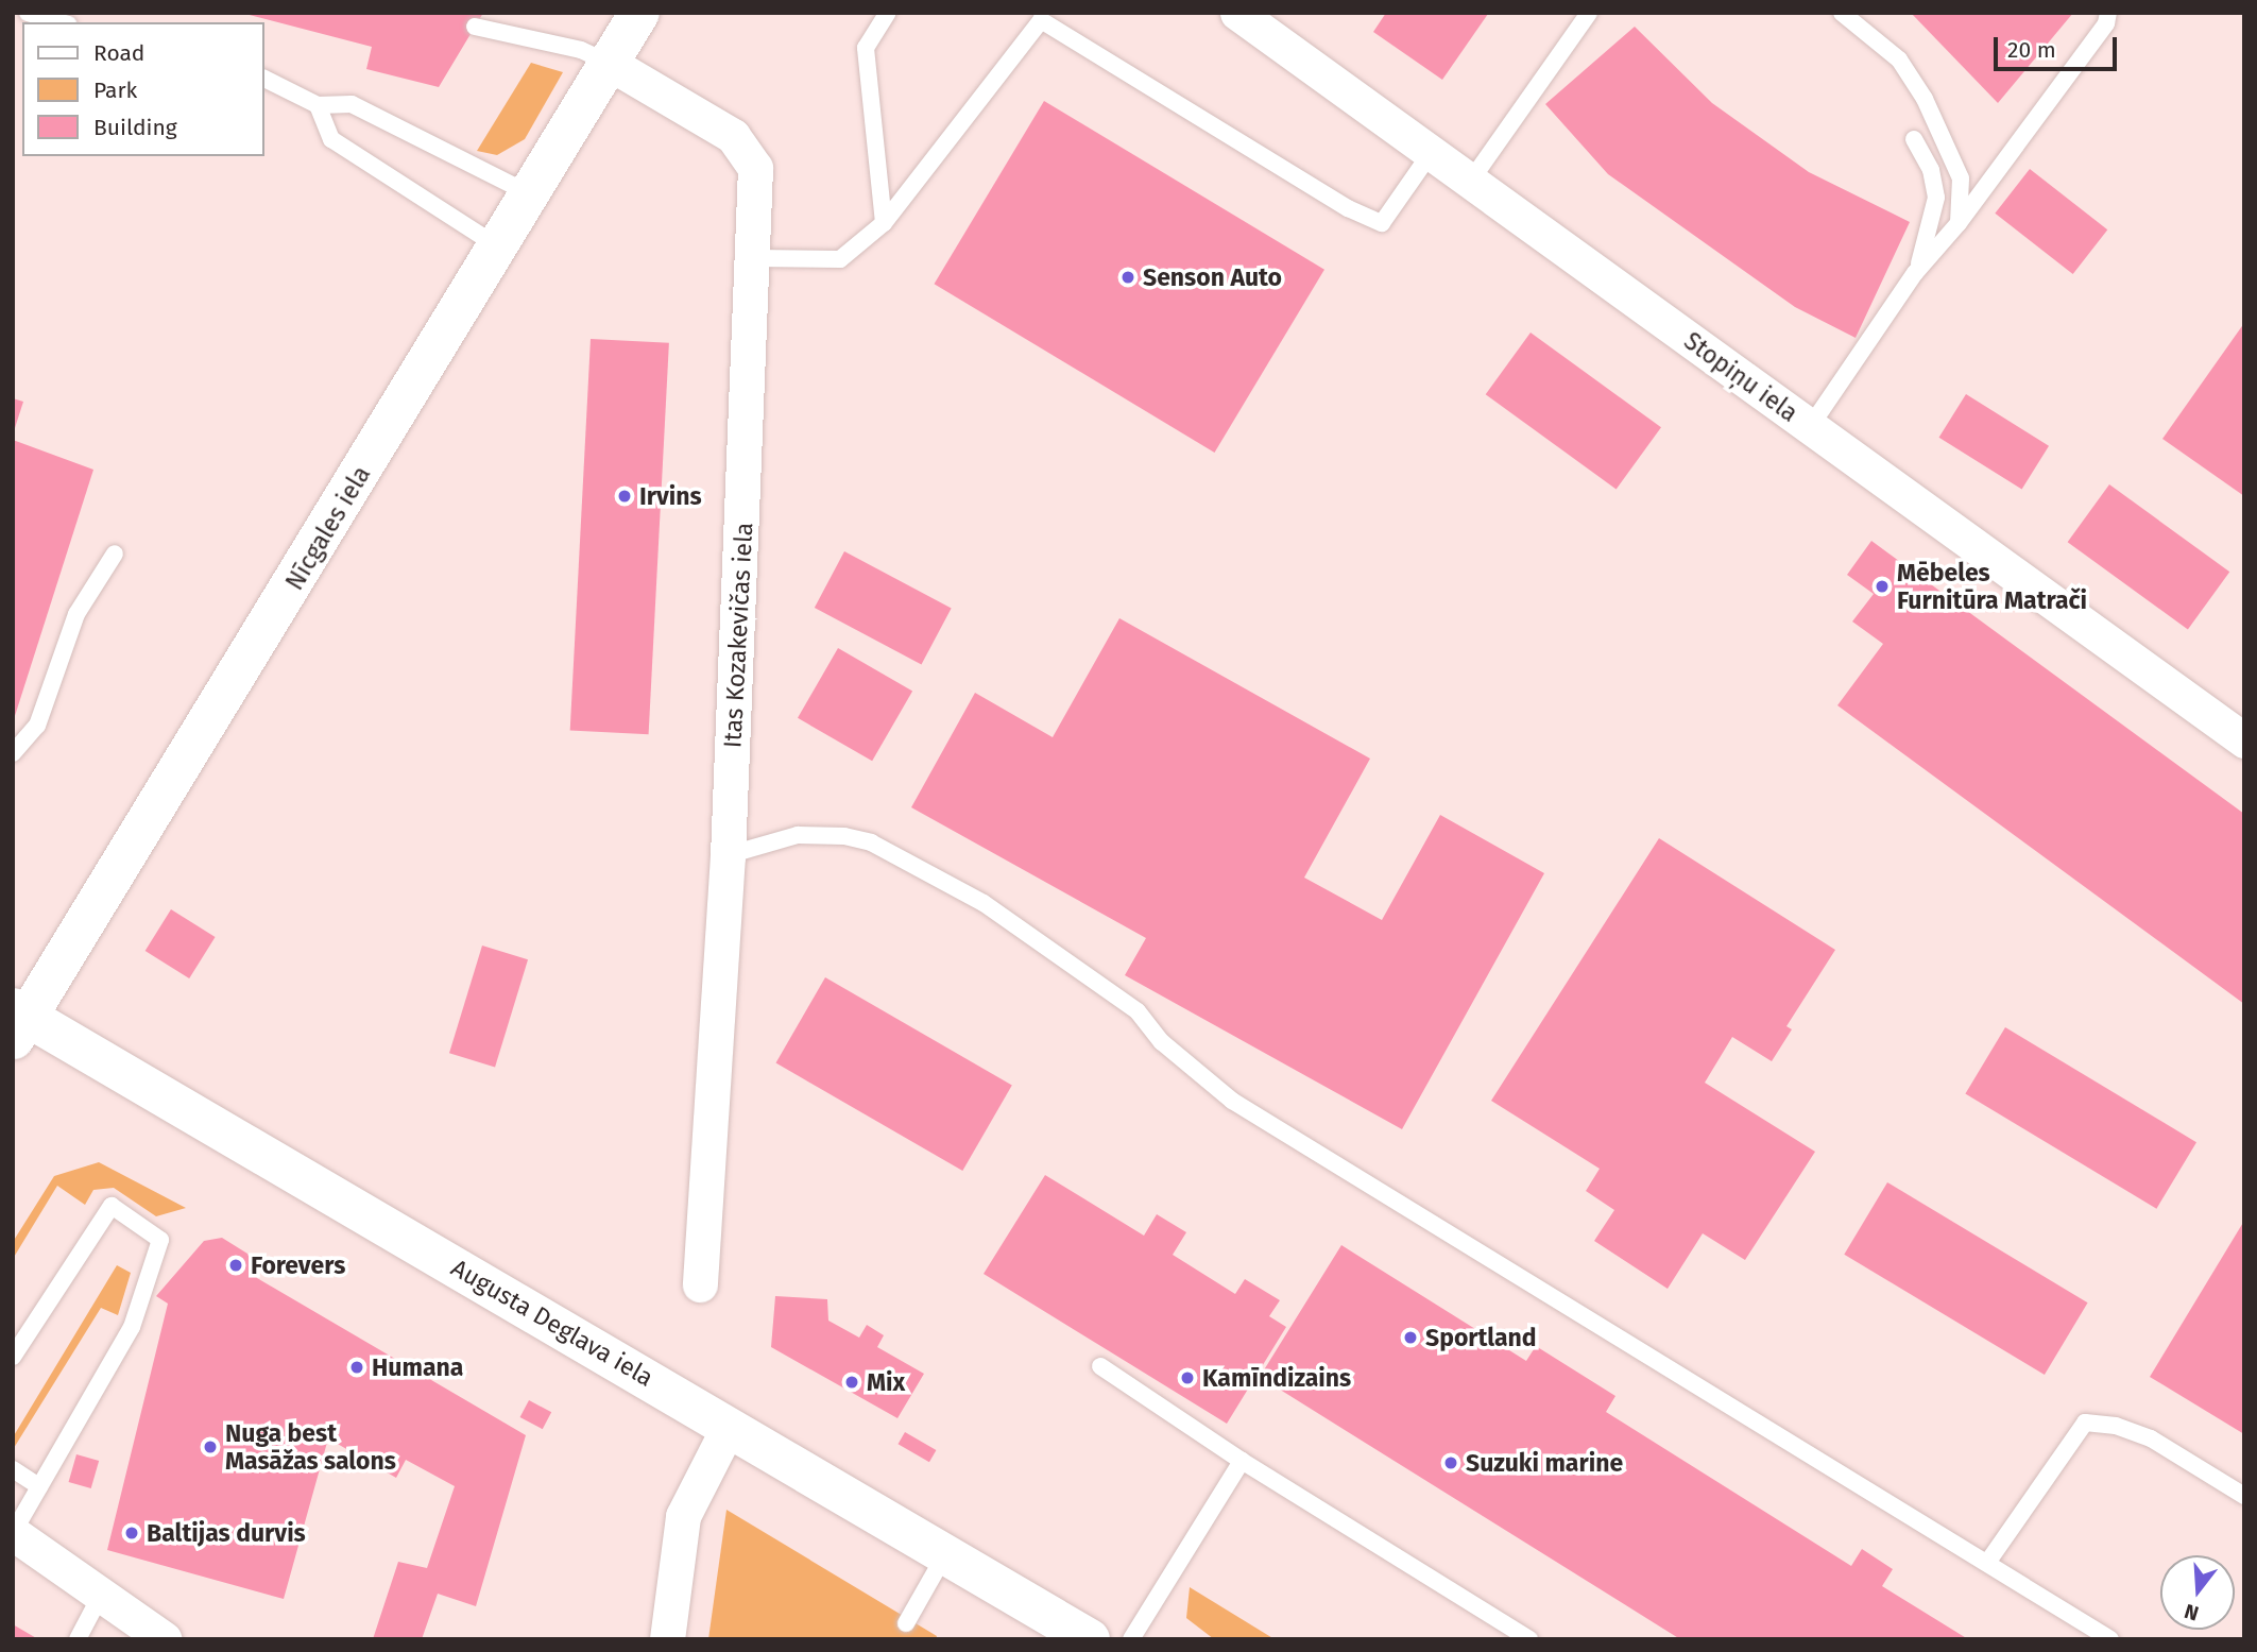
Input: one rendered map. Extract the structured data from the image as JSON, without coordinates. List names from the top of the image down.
{
  "streets": {
    "main road": ["Nīcgales iela", "Augusta Deglava iela"],
    "street": ["Stopiņu iela", "Itas Kozakevičas iela"]
  },
  "crossings": [
    ["Nīcgales iela", "Itas Kozakevičas iela"],
    ["Nīcgales iela", "Augusta Deglava iela"]
  ],
  "places": [
    "Senson Auto",
    "Irvins",
    "Mēbeles Furnitūra Matrači",
    "Forevers",
    "Sportland",
    "Humana",
    "Kamīndizains",
    "Mix",
    "Nuga best Masāžas salons",
    "Suzuki marine",
    "Baltijas durvis"
  ],
  "legend": ["Road", "Park", "Building"],
  "scale_bar": "20 m",
  "north": "bottom"
}
